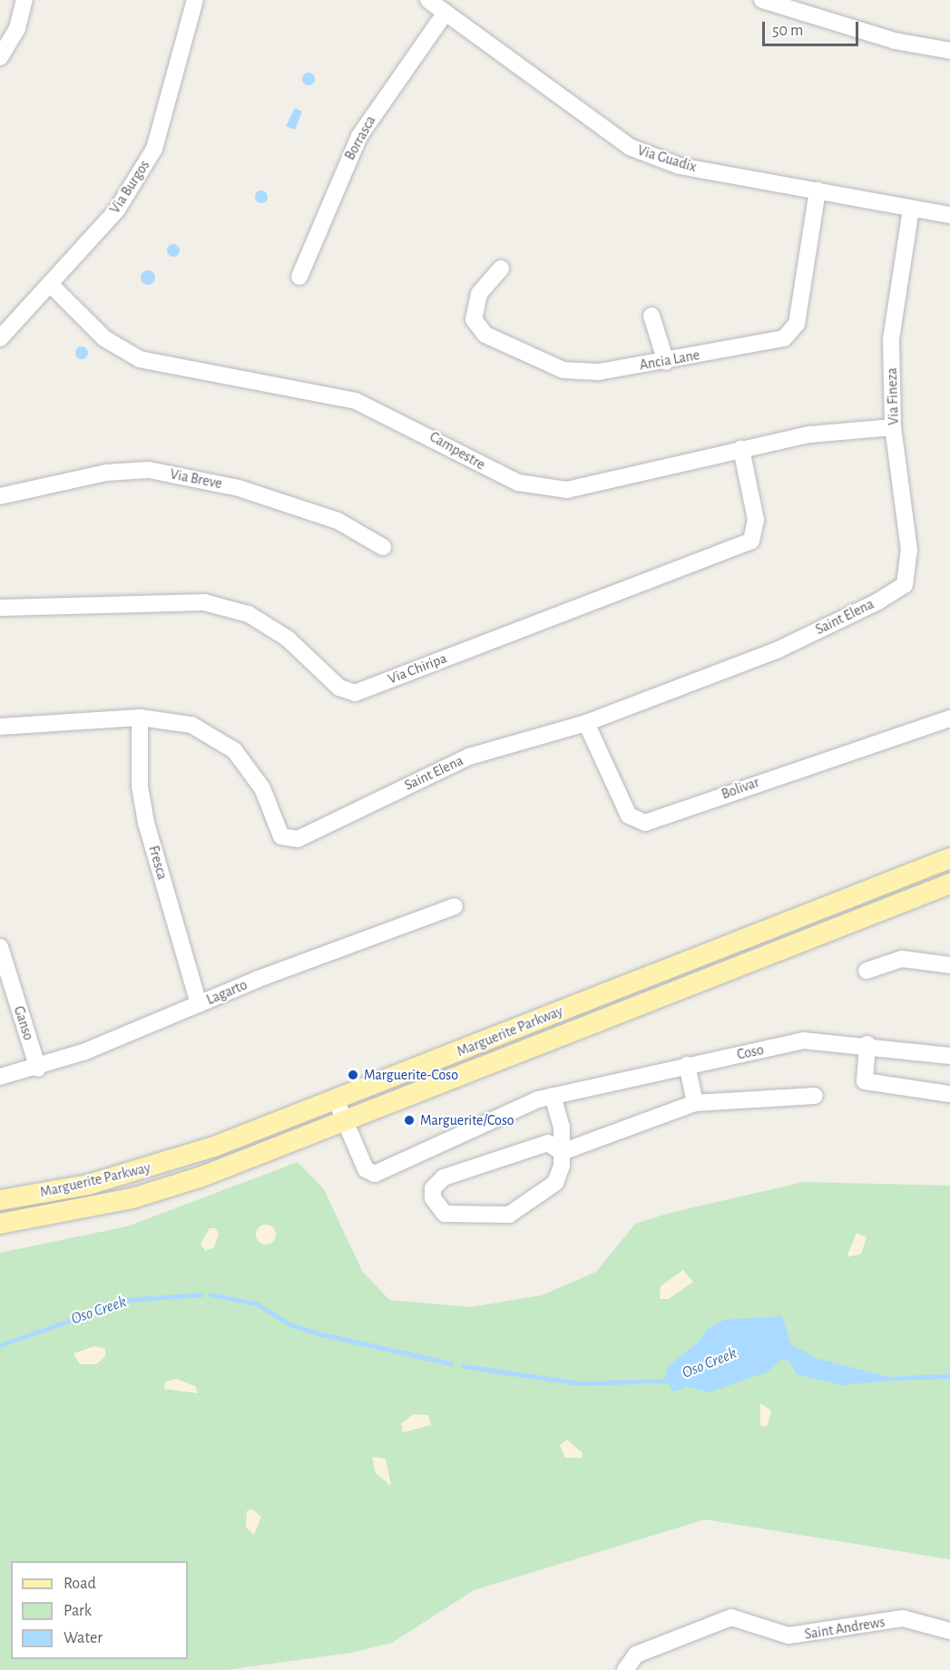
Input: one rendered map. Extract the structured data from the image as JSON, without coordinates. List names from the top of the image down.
{
  "streets": {
    "main road": ["Marguerite Parkway"],
    "street": [
      "Borrasca",
      "Via Guadix",
      "Via Burgos",
      "Ancia Lane",
      "Via Fineza",
      "Campestre",
      "Via Breve",
      "Saint Elena",
      "Via Chiripa",
      "Bolivar",
      "Fresca",
      "Lagarto",
      "Ganso",
      "Coso",
      "Saint Andrews"
    ]
  },
  "crossings": [
    ["Borrasca", "Via Guadix"],
    ["Via Guadix", "Ancia Lane"],
    ["Via Guadix", "Via Fineza"],
    ["Via Burgos", "Campestre"],
    ["Via Fineza", "Campestre"],
    ["Via Fineza", "Saint Elena"],
    ["Campestre", "Via Chiripa"],
    ["Saint Elena", "Bolivar"],
    ["Saint Elena", "Fresca"],
    ["Fresca", "Lagarto"],
    ["Lagarto", "Ganso"],
    ["Marguerite Parkway", "Coso"]
  ],
  "water": ["Oso Creek"],
  "places": ["Marguerite-Coso", "Marguerite/Coso"],
  "legend": ["Road", "Park", "Water"],
  "scale_bar": "50 m"
}
